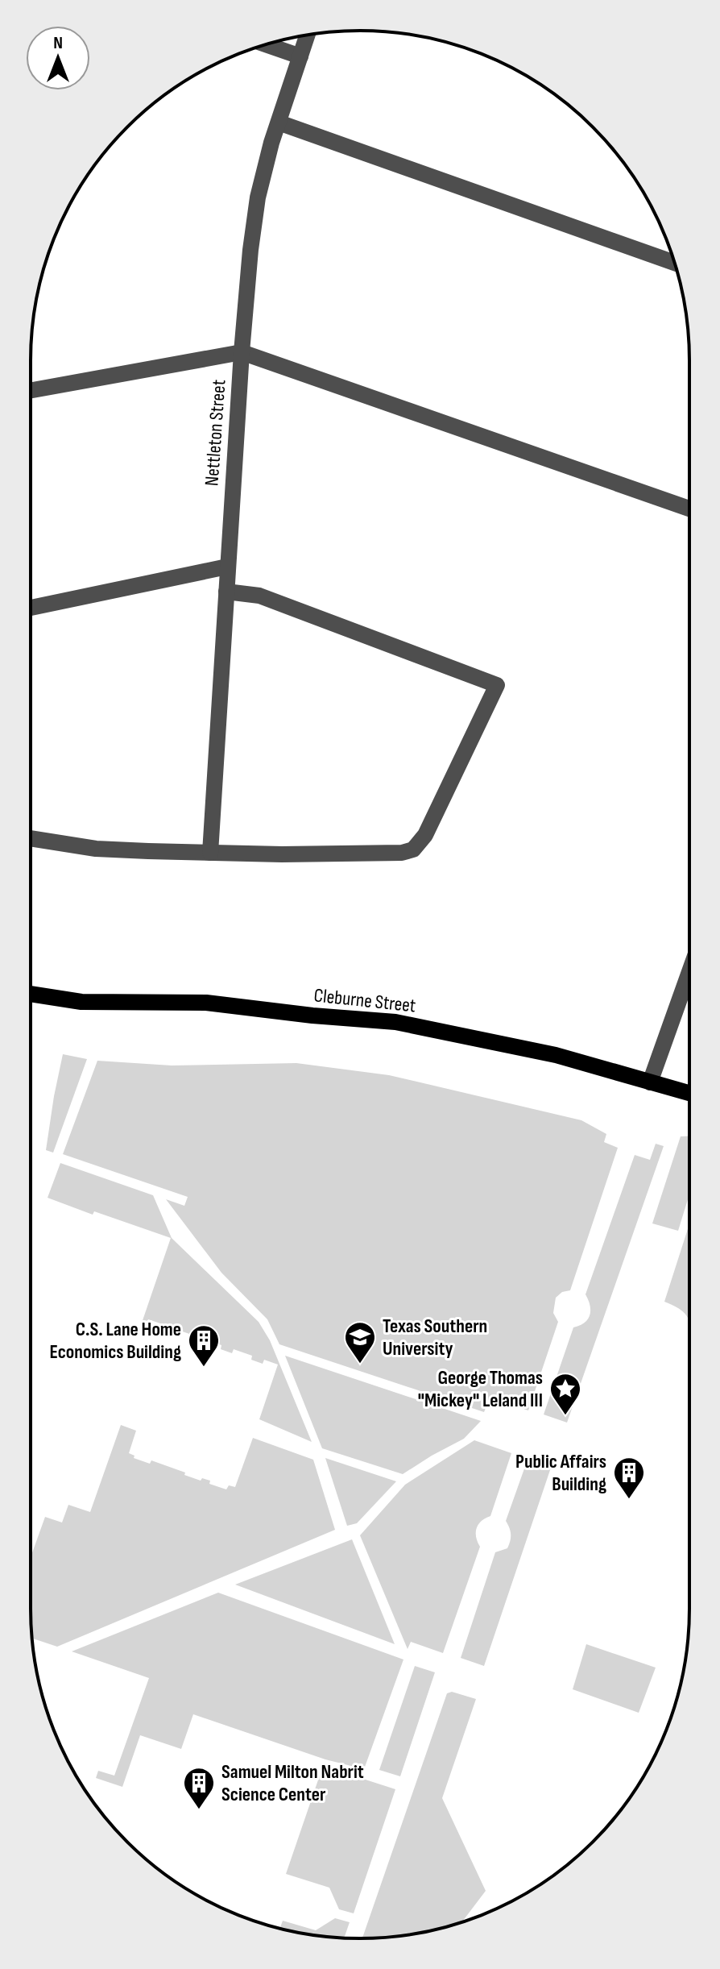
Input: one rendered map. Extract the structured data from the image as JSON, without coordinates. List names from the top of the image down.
{
  "streets": {
    "main road": ["Cleburne Street"],
    "street": ["Nettleton Street"]
  },
  "places": {
    "school or university": ["Texas Southern University"],
    "building": ["C.S. Lane Home Economics Building", "Public Affairs Building", "Samuel Milton Nabrit Science Center"],
    "place": ["George Thomas \"Mickey\" Leland III"]
  },
  "north": "top"
}
